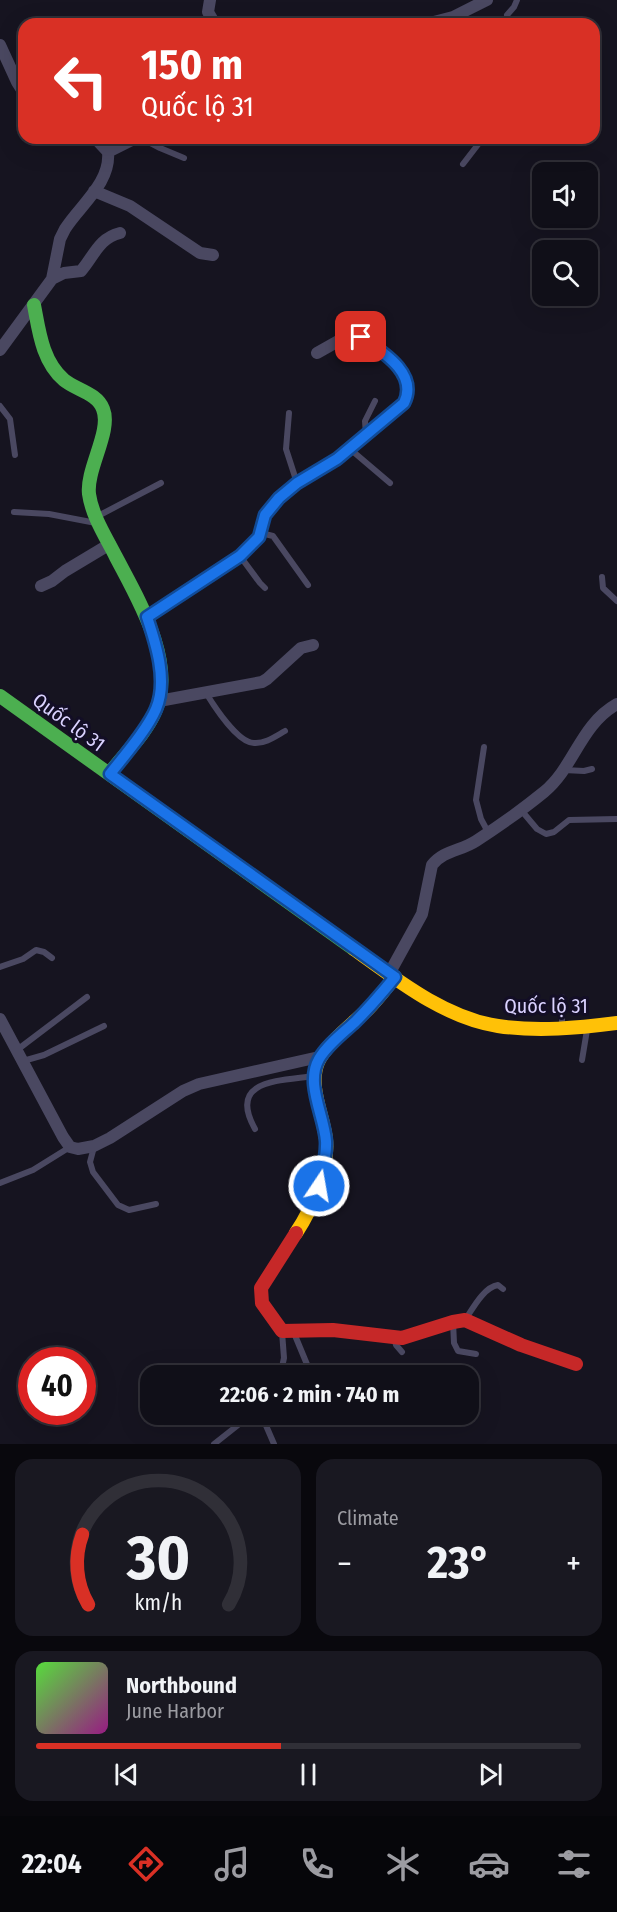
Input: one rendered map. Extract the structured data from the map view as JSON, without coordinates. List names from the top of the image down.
{
  "streets": {
    "main road": ["Quốc lộ 31"]
  },
  "page": {
    "turn": ["150 m", "Quốc lộ 31"],
    "limit": "40",
    "trip": "22:06 · 2 min · 740 m",
    "tile": "Climate",
    "heat": ["−", "23°", "+"],
    "song": ["Northbound", "June Harbor"],
    "tabs": "22:04",
    "gauge": ["30", "km/h"]
  }
}
